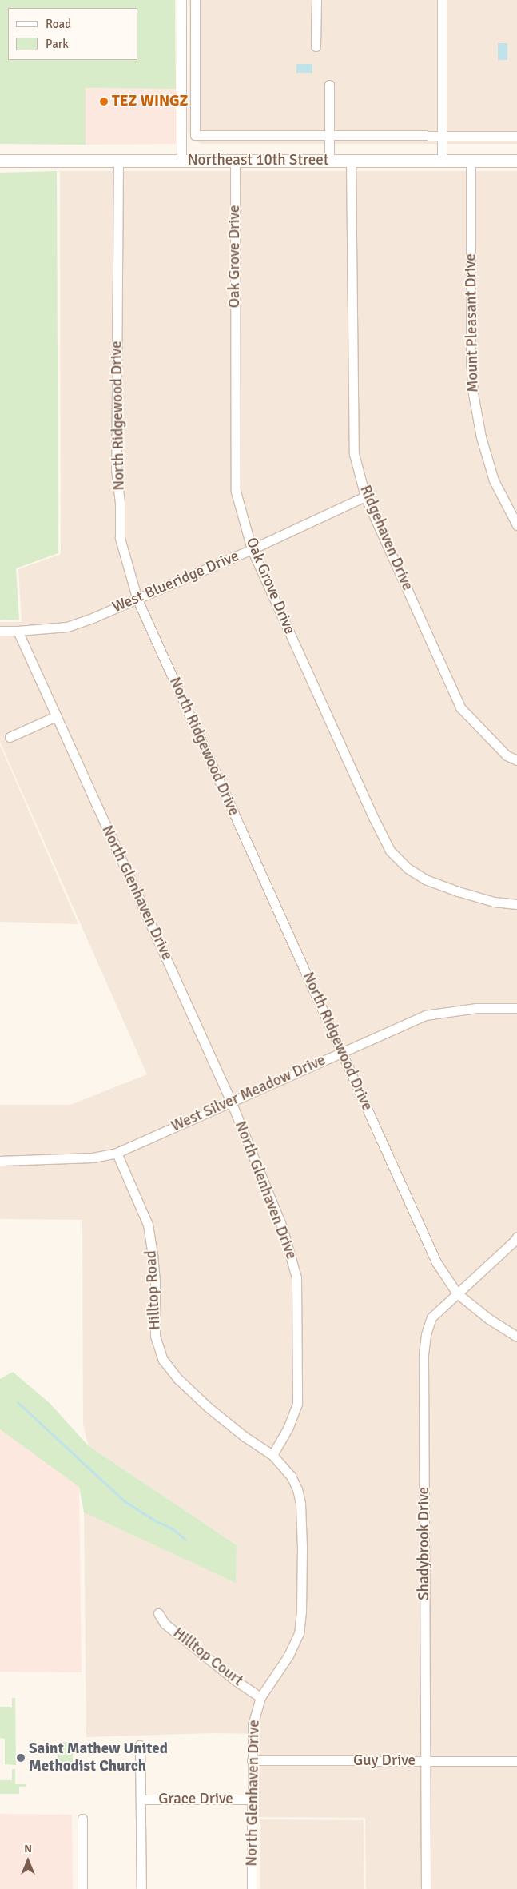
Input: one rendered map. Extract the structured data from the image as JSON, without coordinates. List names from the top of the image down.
{
  "streets": {
    "main road": ["Northeast 10th Street"],
    "street": [
      "Oak Grove Drive",
      "Mount Pleasant Drive",
      "North Ridgewood Drive",
      "Ridgehaven Drive",
      "West Blueridge Drive",
      "North Glenhaven Drive",
      "West Silver Meadow Drive",
      "Hilltop Road",
      "Shadybrook Drive",
      "Hilltop Court",
      "Guy Drive",
      "Grace Drive"
    ]
  },
  "crossings": [
    ["Northeast 10th Street", "Oak Grove Drive"],
    ["Northeast 10th Street", "Mount Pleasant Drive"],
    ["Northeast 10th Street", "North Ridgewood Drive"],
    ["Northeast 10th Street", "Ridgehaven Drive"],
    ["Oak Grove Drive", "West Blueridge Drive"],
    ["North Ridgewood Drive", "West Blueridge Drive"],
    ["North Ridgewood Drive", "West Silver Meadow Drive"],
    ["North Ridgewood Drive", "Shadybrook Drive"],
    ["Ridgehaven Drive", "West Blueridge Drive"],
    ["West Blueridge Drive", "North Glenhaven Drive"],
    ["North Glenhaven Drive", "West Silver Meadow Drive"],
    ["North Glenhaven Drive", "Hilltop Road"],
    ["North Glenhaven Drive", "Hilltop Court"],
    ["North Glenhaven Drive", "Guy Drive"],
    ["North Glenhaven Drive", "Grace Drive"],
    ["West Silver Meadow Drive", "Hilltop Road"],
    ["Shadybrook Drive", "Guy Drive"]
  ],
  "places": ["TEZ WINGZ", "Saint Mathew United Methodist Church"],
  "legend": ["Road", "Park"],
  "north": "top"
}
